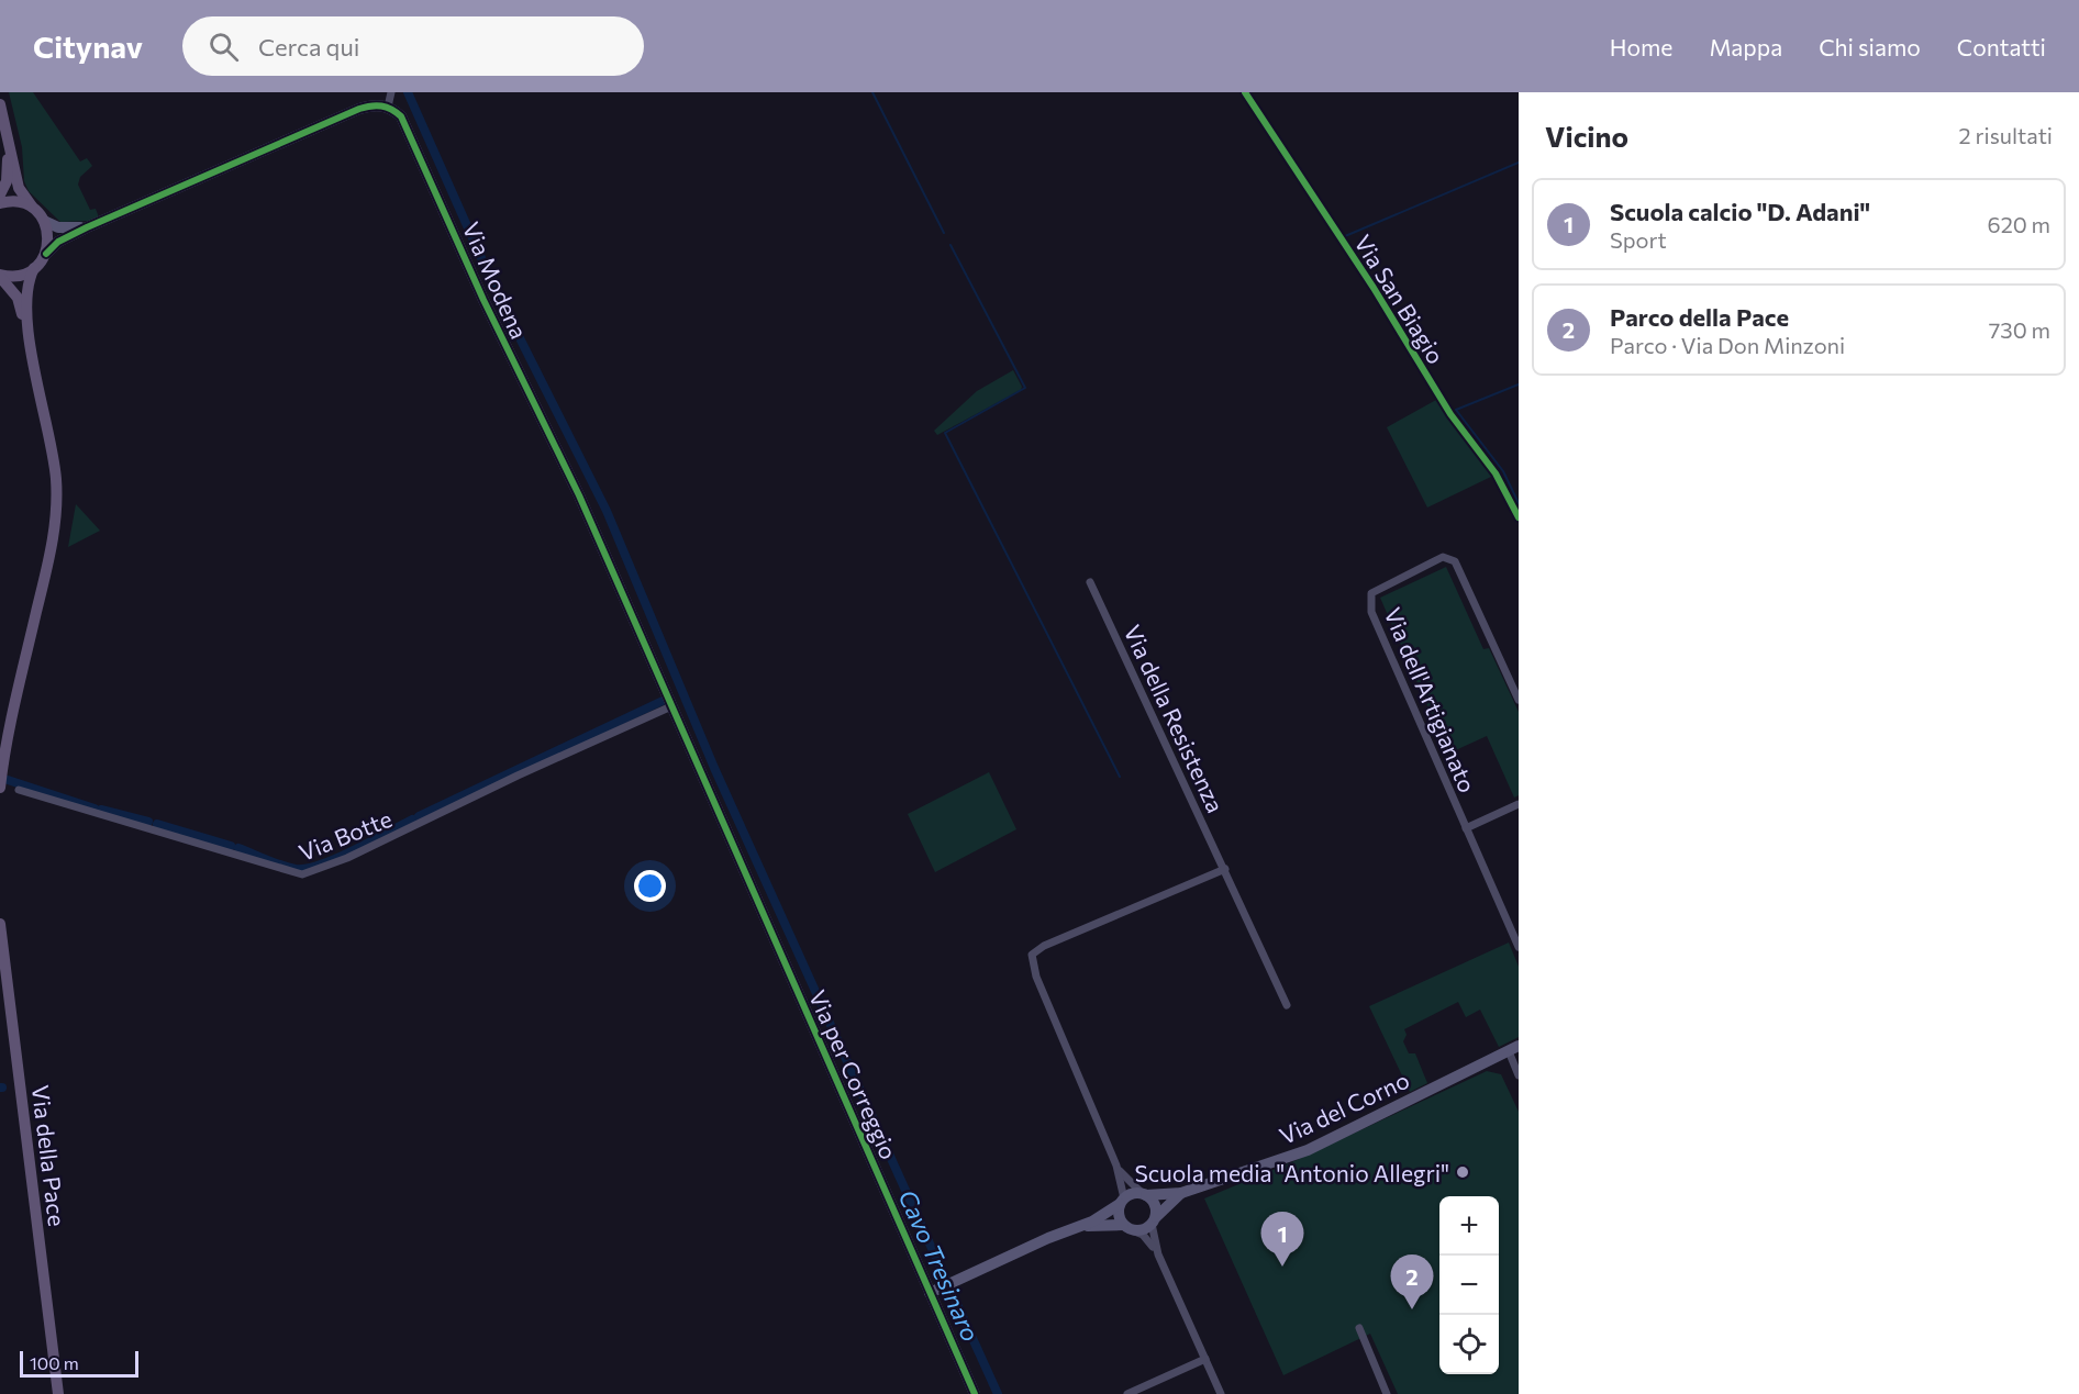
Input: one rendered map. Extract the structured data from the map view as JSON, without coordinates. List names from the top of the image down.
{
  "streets": {
    "main road": ["Via della Pace"],
    "street": [
      "Via Modena",
      "Via San Biagio",
      "Via dell'Artigianato",
      "Via della Resistenza",
      "Via Botte",
      "Via per Correggio",
      "Via del Corno"
    ]
  },
  "crossings": [
    ["Via Modena", "Via Botte"],
    ["Via Modena", "Via per Correggio"],
    ["Via per Correggio", "Via del Corno"]
  ],
  "water": ["Cavo Tresinaro"],
  "places": ["Scuola media \"Antonio Allegri\""],
  "scale_bar": "100 m",
  "page": {
    "header": "Citynav",
    "search": "Cerca qui",
    "nav": [
      "Home",
      "Mappa",
      "Chi siamo",
      "Contatti"
    ],
    "heading": ["Vicino", "2 risultati"],
    "list": [
      {
        "mark": "1",
        "name": "Scuola calcio \"D. Adani\"",
        "note": "Sport",
        "value": "620 m"
      },
      {
        "mark": "2",
        "name": "Parco della Pace",
        "note": "Parco · Via Don Minzoni",
        "value": "730 m"
      }
    ],
    "map_buttons": ["+", "−"],
    "pins": ["1", "2"],
    "scale": "100 m"
  }
}
